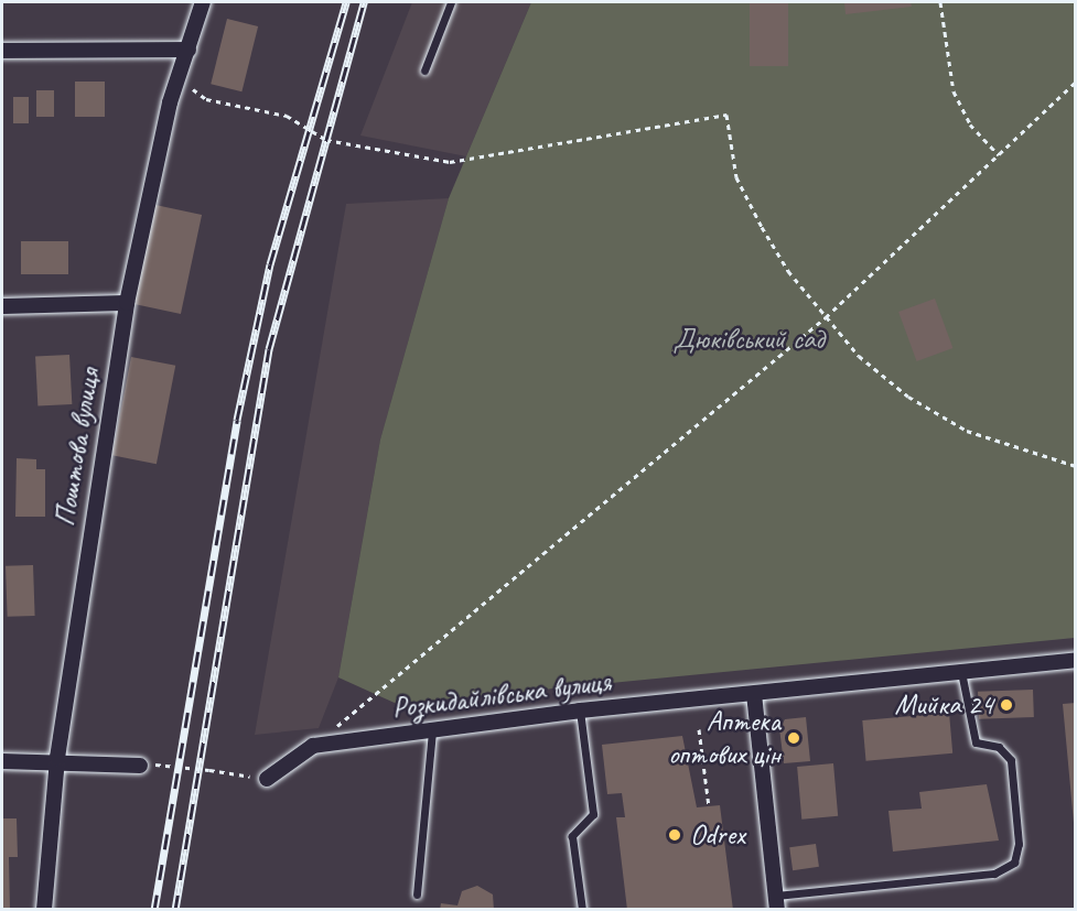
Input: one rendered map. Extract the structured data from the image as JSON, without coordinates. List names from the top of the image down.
{
  "streets": {
    "street": ["Поштова вулиця", "Розкидайлівська вулиця"]
  },
  "parks": ["Дюківський сад"],
  "places": ["Мийка 24", "Аптека оптових цін", "Odrex"]
}
